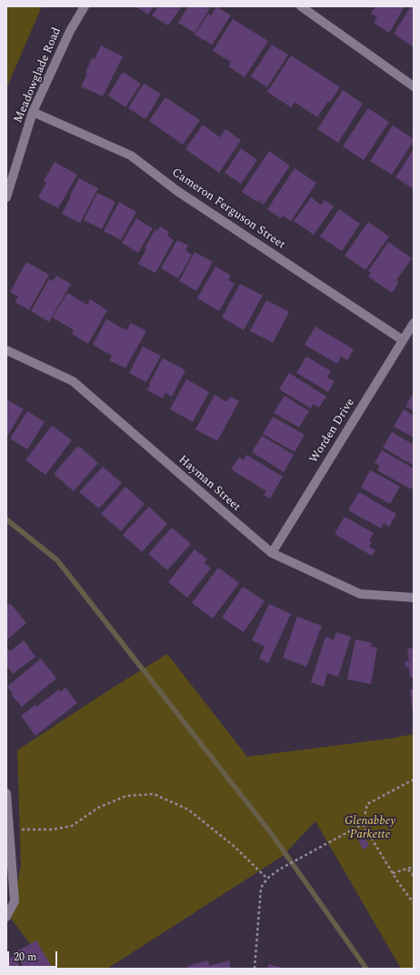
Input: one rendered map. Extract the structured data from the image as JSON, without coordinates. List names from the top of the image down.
{
  "streets": {
    "street": [
      "Meadowglade Road",
      "Cameron Ferguson Street",
      "Worden Drive",
      "Hayman Street"
    ]
  },
  "crossings": [
    ["Meadowglade Road", "Cameron Ferguson Street"],
    ["Cameron Ferguson Street", "Worden Drive"],
    ["Worden Drive", "Hayman Street"]
  ],
  "parks": ["Glenabbey Parkette"],
  "scale_bar": "20 m"
}
